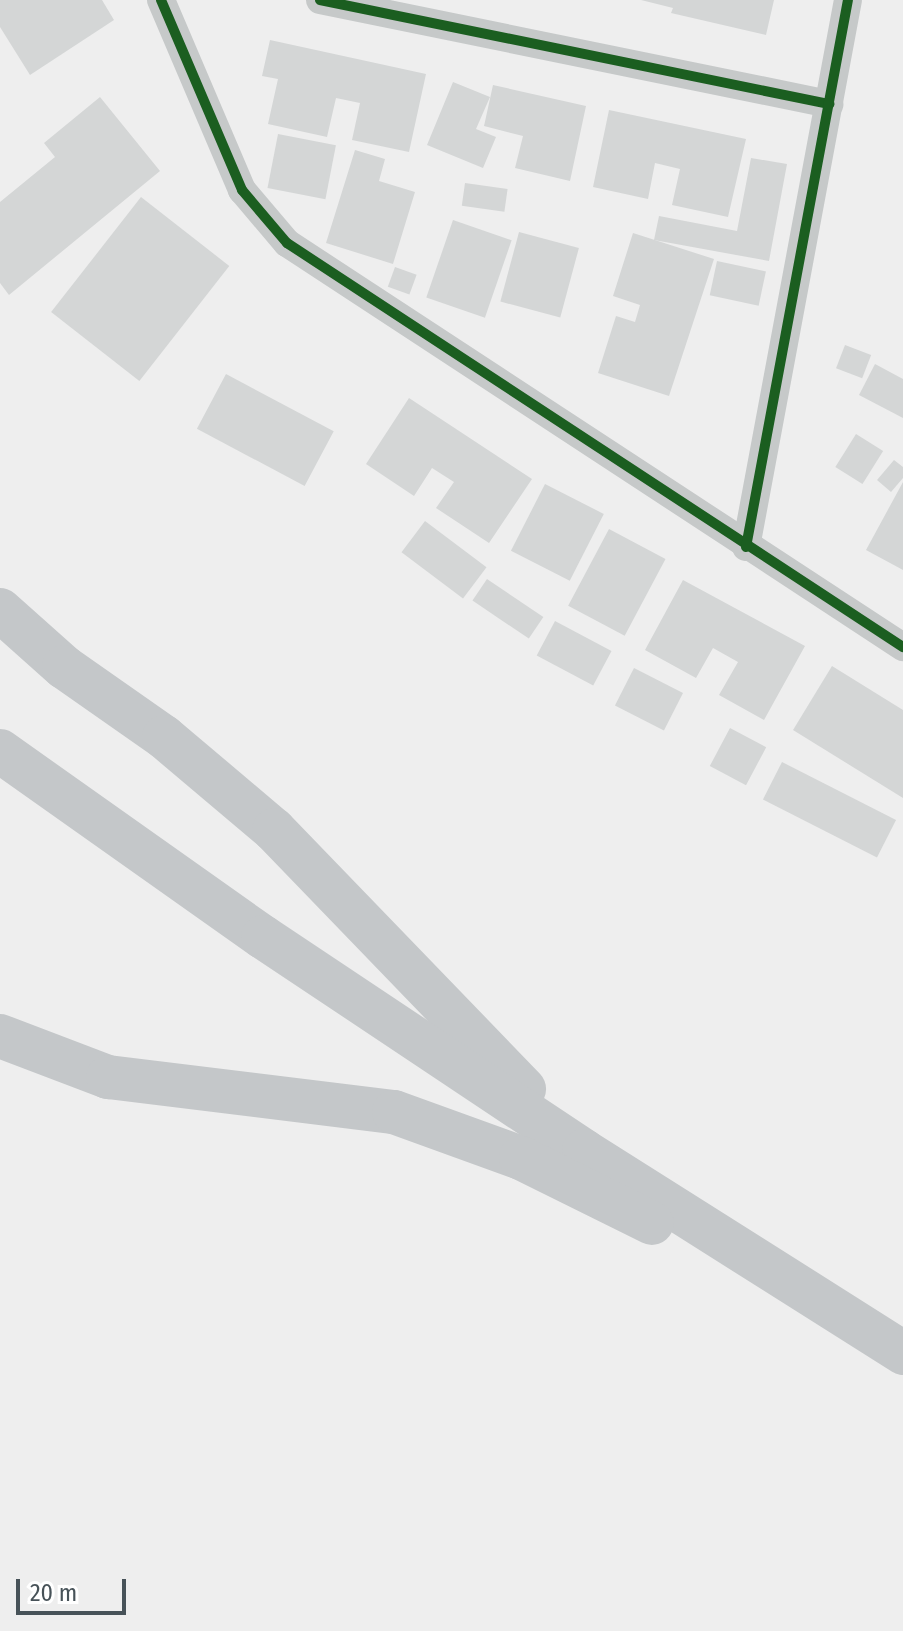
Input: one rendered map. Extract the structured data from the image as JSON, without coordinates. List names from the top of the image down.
{
  "scale_bar": "20 m"
}
